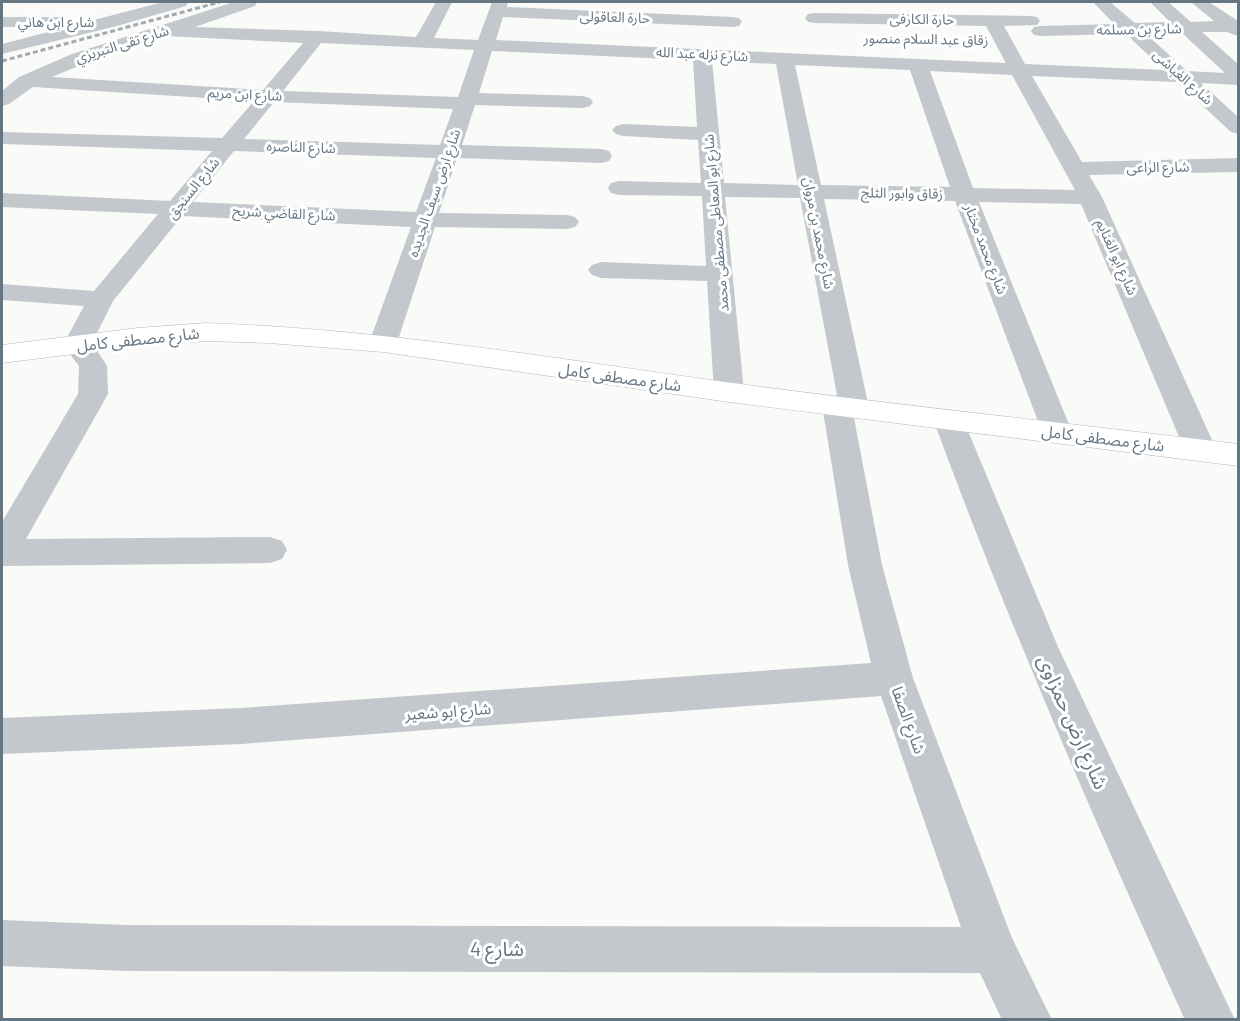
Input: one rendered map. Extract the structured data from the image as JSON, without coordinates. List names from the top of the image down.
{
  "streets": {
    "main road": ["شارع مصطفى كامل"],
    "street": [
      "حارة العاقولى",
      "حارة الكارفى",
      "شارع ابن هاني",
      "شارع بن مسلمه",
      "زقاق عبد السلام منصور",
      "شارع تقى التبريزي",
      "شارع نزله عبد الله",
      "شارع الغباشى",
      "شارع ابن مريم",
      "شارع الناصره",
      "شارع الراعى",
      "شارع السنجق",
      "شارع ارض سيف الجديده",
      "زقاق وابور الثلج",
      "شارع القاضي شريح",
      "شارع ابو المعاطى مصطفى محمد",
      "شارع محمد بن مروان",
      "شارع محمد مختار",
      "شارع ابو الغنايم",
      "شارع ابو شعير",
      "شارع الصفا",
      "شارع ارض حمزاوى",
      "شارع 4"
    ]
  },
  "crossings": [
    ["حارة العاقولى", "شارع ارض سيف الجديده"],
    ["حارة الكارفى", "شارع بن مسلمه"],
    ["حارة الكارفى", "شارع ابو الغنايم"],
    ["شارع ابن هاني", "شارع تقى التبريزي"],
    ["شارع بن مسلمه", "شارع الغباشى"],
    ["زقاق عبد السلام منصور", "شارع ابو الغنايم"],
    ["شارع تقى التبريزي", "شارع نزله عبد الله"],
    ["شارع تقى التبريزي", "شارع ابن مريم"],
    ["شارع نزله عبد الله", "شارع الغباشى"],
    ["شارع نزله عبد الله", "شارع السنجق"],
    ["شارع نزله عبد الله", "شارع ارض سيف الجديده"],
    ["شارع نزله عبد الله", "شارع ابو المعاطى مصطفى محمد"],
    ["شارع نزله عبد الله", "شارع محمد بن مروان"],
    ["شارع نزله عبد الله", "شارع محمد مختار"],
    ["شارع نزله عبد الله", "شارع ابو الغنايم"],
    ["شارع ابن مريم", "شارع السنجق"],
    ["شارع ابن مريم", "شارع ارض سيف الجديده"],
    ["شارع الناصره", "شارع السنجق"],
    ["شارع الناصره", "شارع ارض سيف الجديده"],
    ["شارع الراعى", "شارع ابو الغنايم"],
    ["شارع السنجق", "شارع القاضي شريح"],
    ["شارع السنجق", "شارع مصطفى كامل"],
    ["شارع ارض سيف الجديده", "شارع القاضي شريح"],
    ["شارع ارض سيف الجديده", "شارع مصطفى كامل"],
    ["زقاق وابور الثلج", "شارع ابو المعاطى مصطفى محمد"],
    ["زقاق وابور الثلج", "شارع محمد بن مروان"],
    ["زقاق وابور الثلج", "شارع محمد مختار"],
    ["زقاق وابور الثلج", "شارع ابو الغنايم"],
    ["شارع ابو المعاطى مصطفى محمد", "شارع مصطفى كامل"],
    ["شارع محمد بن مروان", "شارع مصطفى كامل"],
    ["شارع محمد بن مروان", "شارع الصفا"],
    ["شارع محمد مختار", "شارع مصطفى كامل"],
    ["شارع ابو الغنايم", "شارع مصطفى كامل"],
    ["شارع مصطفى كامل", "شارع الصفا"],
    ["شارع مصطفى كامل", "شارع ارض حمزاوى"],
    ["شارع ابو شعير", "شارع الصفا"],
    ["شارع الصفا", "شارع 4"]
  ]
}
